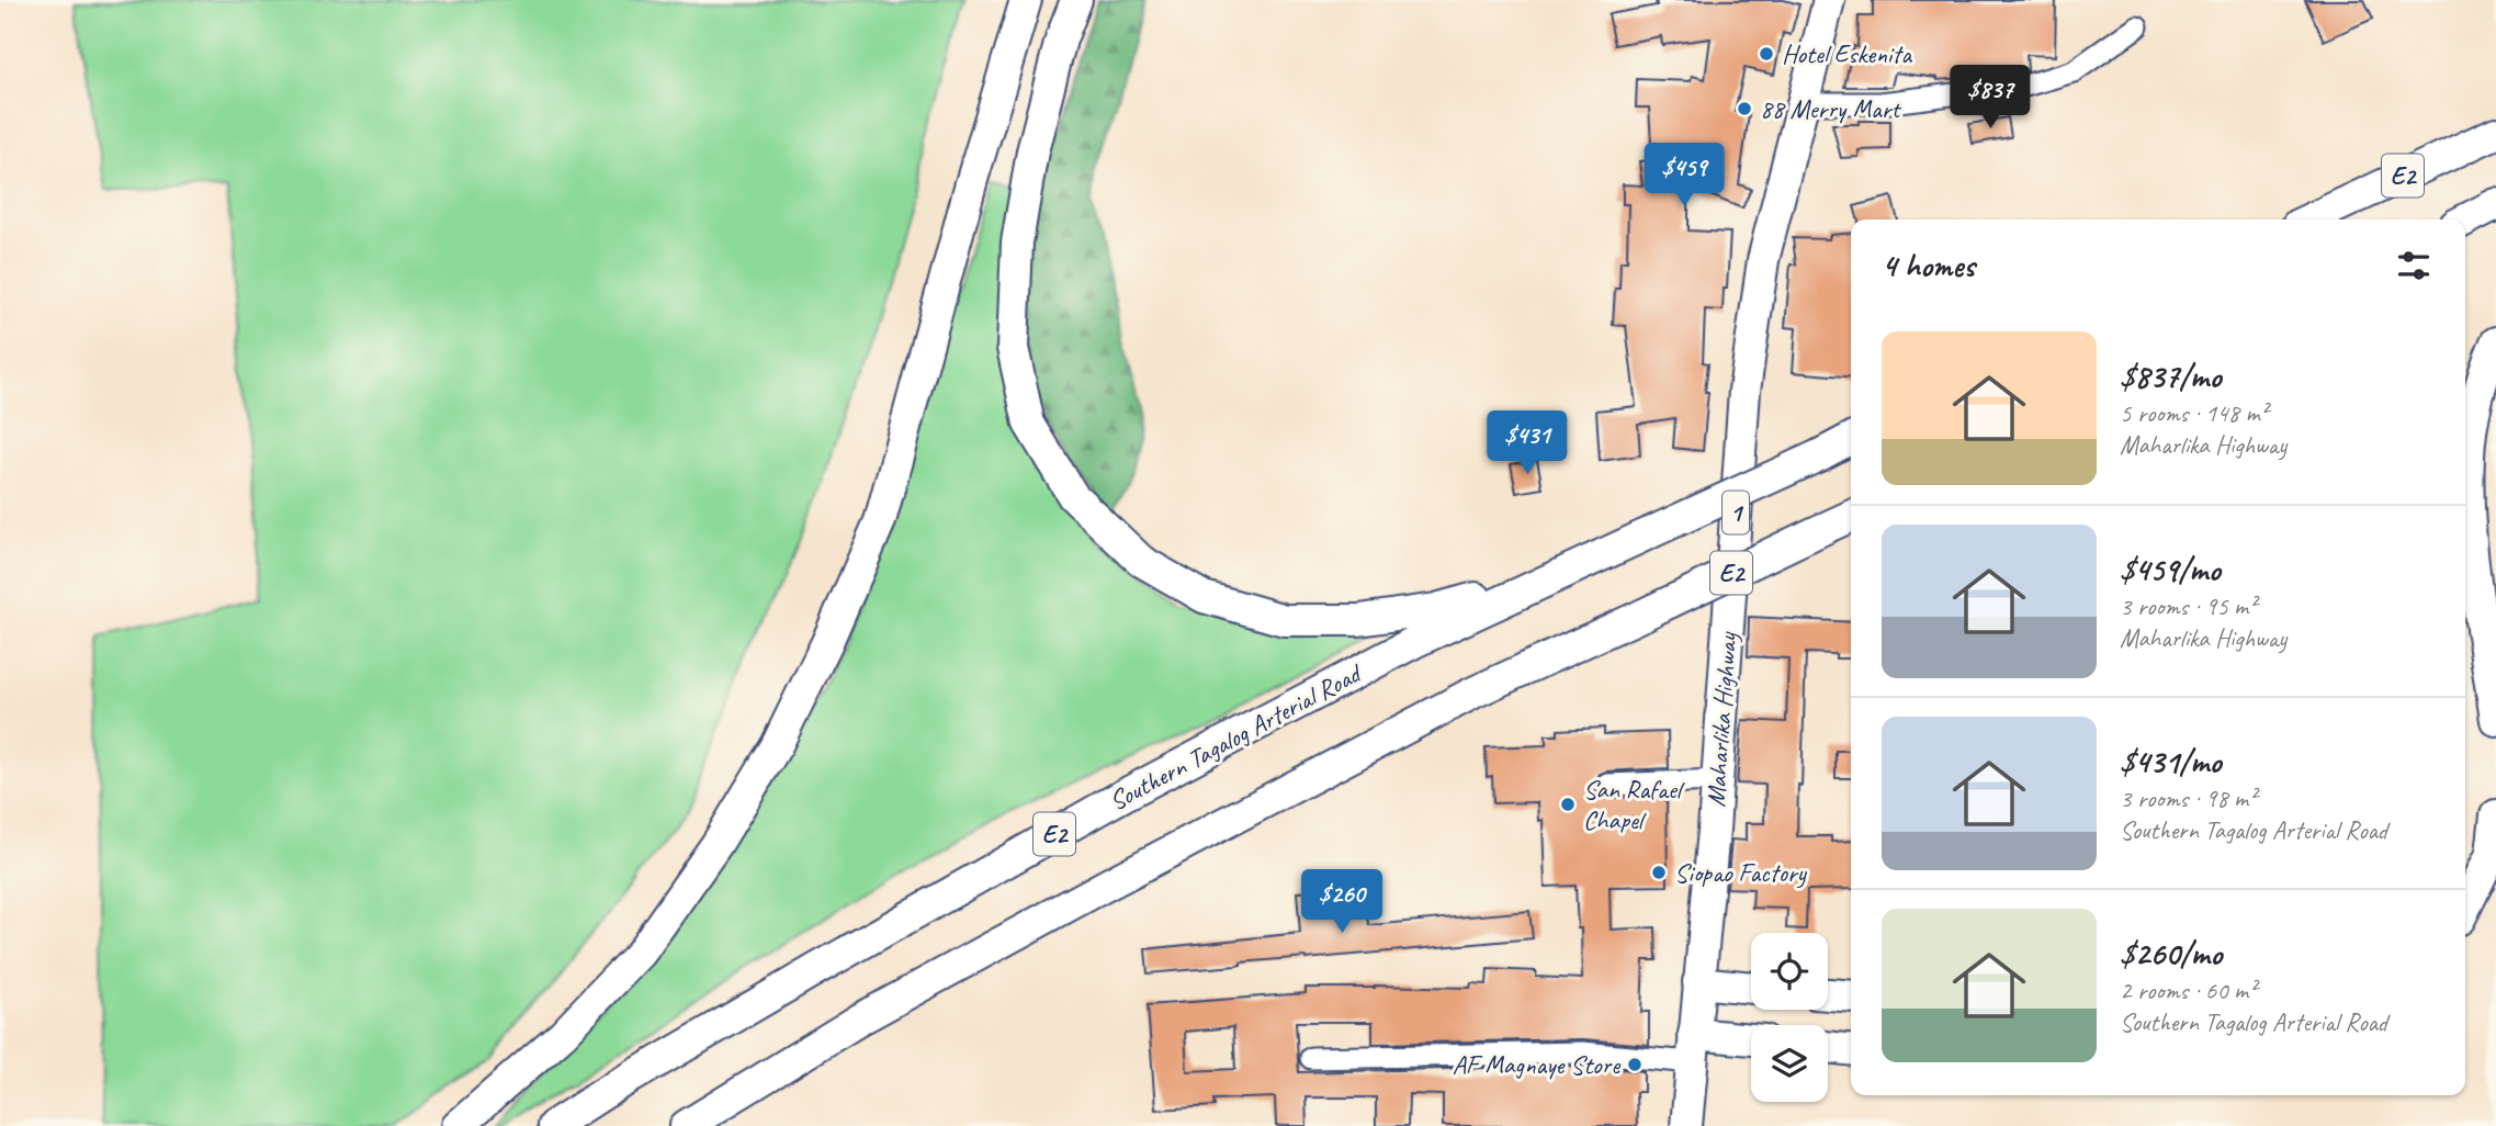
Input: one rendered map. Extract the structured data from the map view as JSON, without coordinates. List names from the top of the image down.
{
  "streets": {
    "highway": [
      "E2",
      "1",
      "Maharlika Highway",
      "Southern Tagalog Arterial Road"
    ]
  },
  "places": [
    "Hotel Eskenita",
    "88 Merry Mart",
    "San Rafael Chapel",
    "Siopao Factory",
    "AF Magnaye Store"
  ],
  "page": {
    "price": [
      "$837",
      "$459",
      "$431",
      "$260"
    ],
    "heading": "4 homes",
    "list": [
      {
        "name": "$837/mo",
        "note": "5 rooms · 148 m² · Maharlika Highway"
      },
      {
        "name": "$459/mo",
        "note": "3 rooms · 95 m² · Maharlika Highway"
      },
      {
        "name": "$431/mo",
        "note": "3 rooms · 98 m² · Southern Tagalog Arterial Road"
      },
      {
        "name": "$260/mo",
        "note": "2 rooms · 60 m² · Southern Tagalog Arterial Road"
      }
    ]
  }
}
